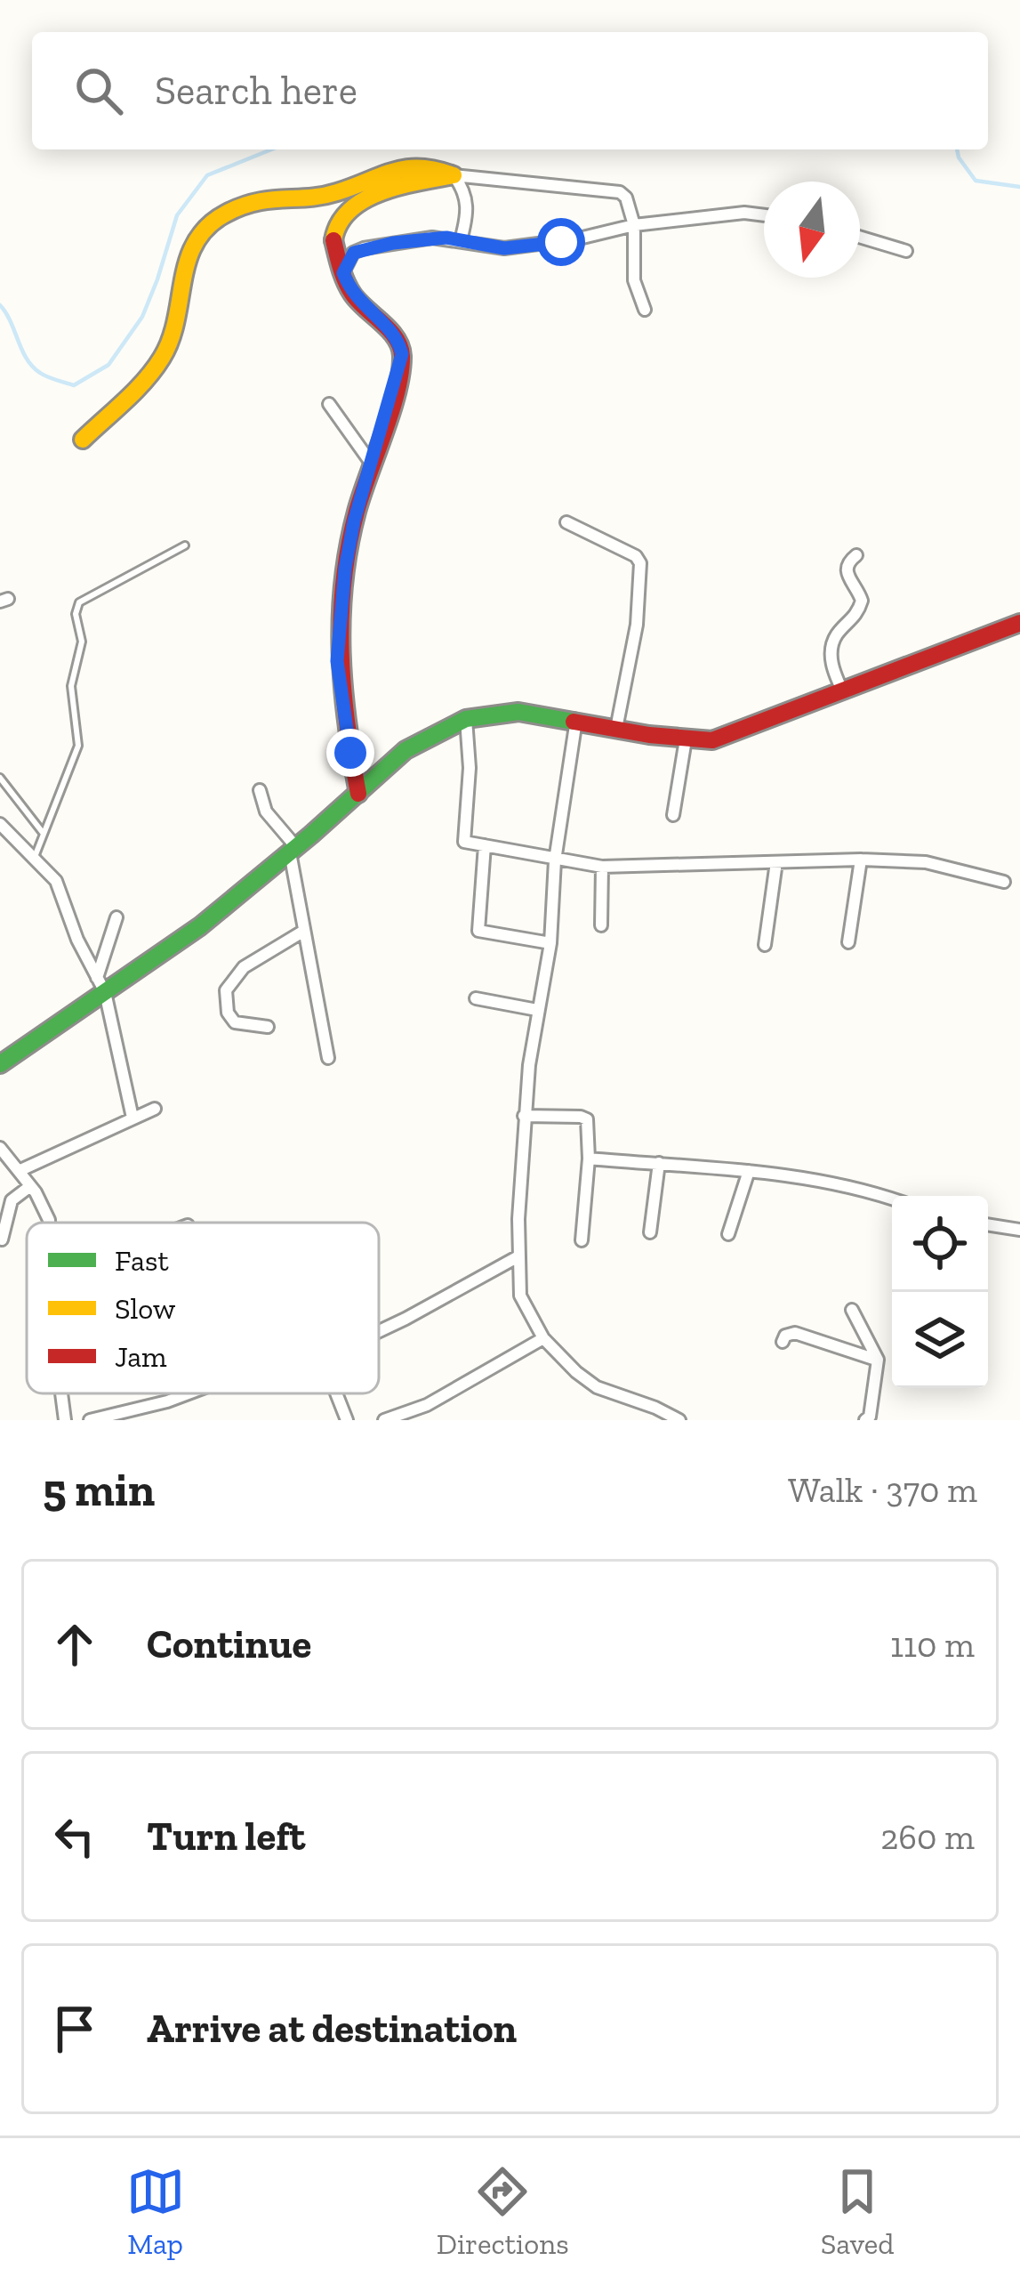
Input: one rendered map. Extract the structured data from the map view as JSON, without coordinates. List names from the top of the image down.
{
  "legend": ["Fast", "Slow", "Jam"],
  "north": "bottom",
  "page": {
    "search": "Search here",
    "heading": ["5 min", "Walk · 370 m"],
    "list": [
      ["Continue", "110 m"],
      ["Turn left", "260 m"],
      "Arrive at destination"
    ],
    "nav": ["Map", "Directions", "Saved"]
  }
}
